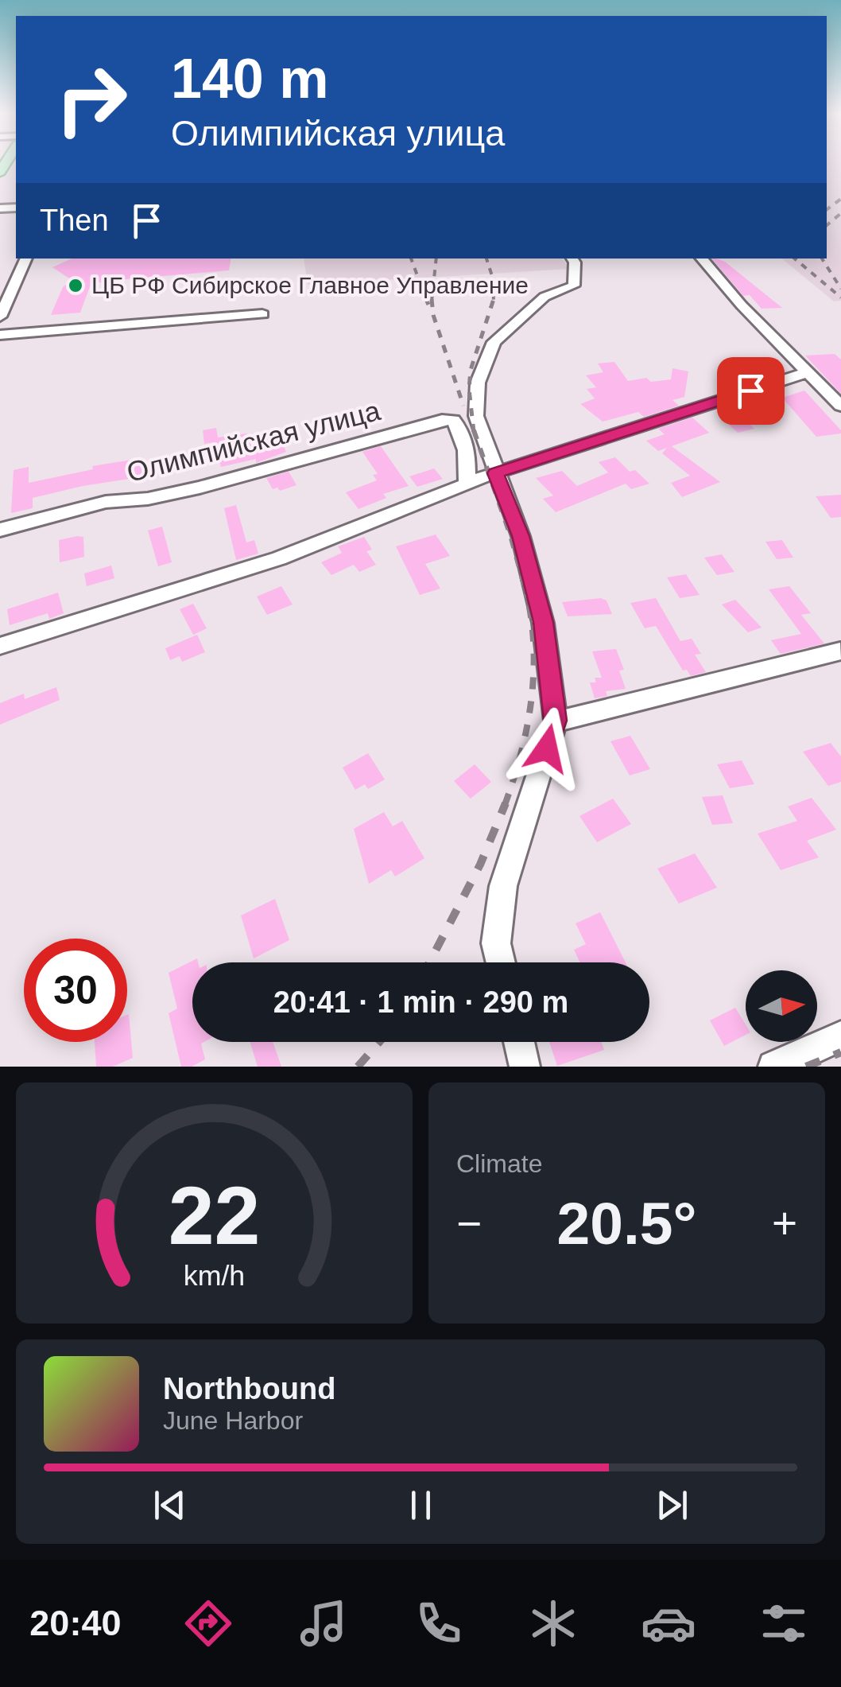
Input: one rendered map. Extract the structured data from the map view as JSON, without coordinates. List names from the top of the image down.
{
  "streets": {
    "street": ["Олимпийская улица"]
  },
  "places": ["ЦБ РФ Сибирское Главное Управление"],
  "north": "right",
  "page": {
    "turn": ["140 m", "Олимпийская улица"],
    "then": "Then",
    "limit": "30",
    "trip": "20:41 · 1 min · 290 m",
    "tile": "Climate",
    "heat": ["−", "20.5°", "+"],
    "song": ["Northbound", "June Harbor"],
    "tabs": "20:40",
    "gauge": ["22", "km/h"]
  }
}
